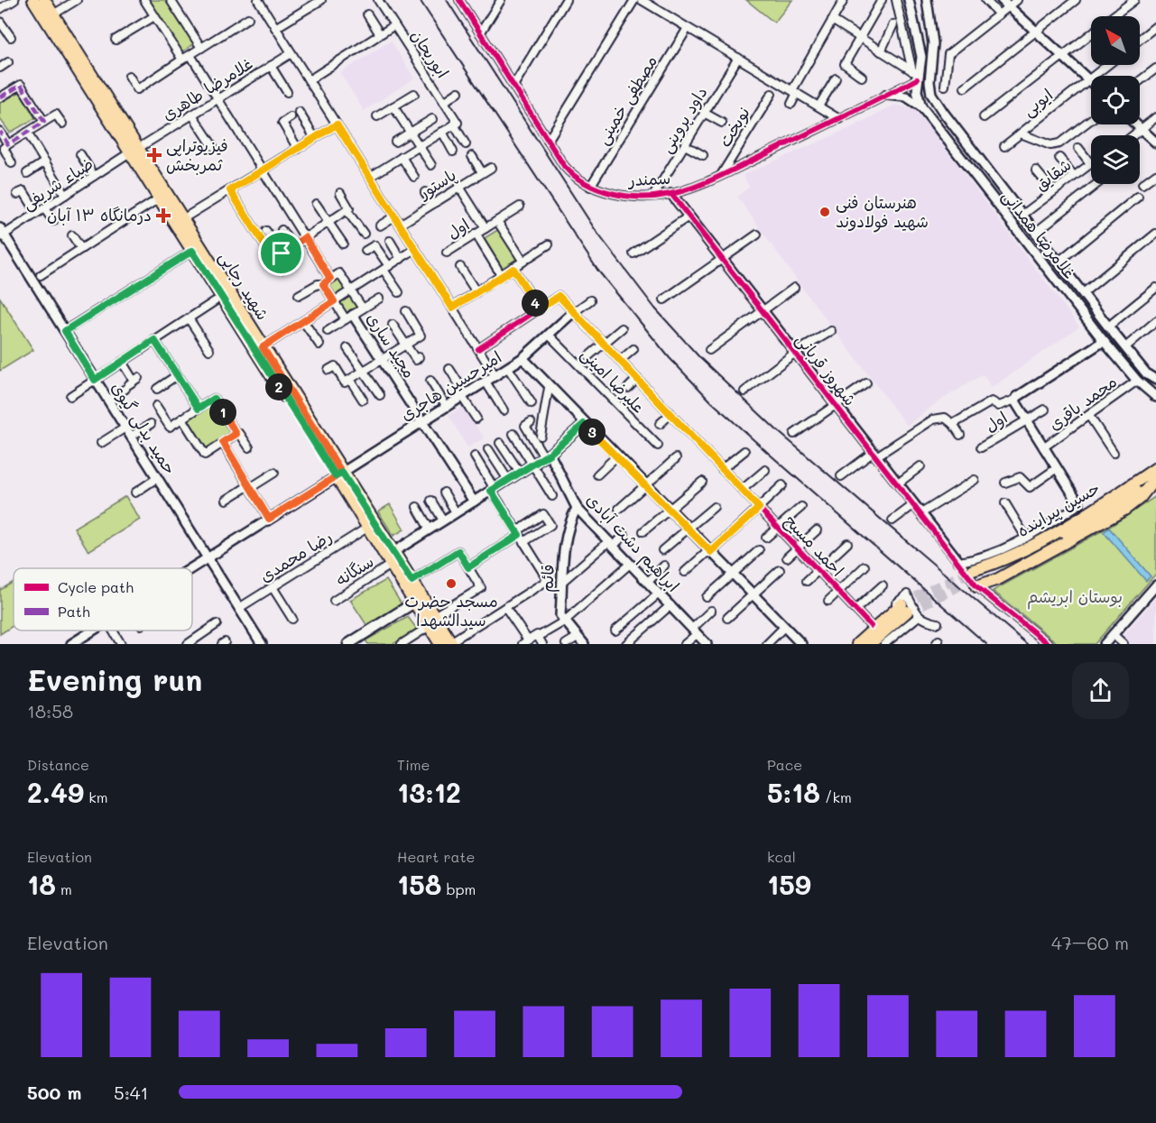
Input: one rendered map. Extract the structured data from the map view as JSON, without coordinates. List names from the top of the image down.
{
  "streets": {
    "main road": ["شهید رجایی", "حسین پیراینده"],
    "street": [
      "ابوریحان",
      "غلامرضا طاهری",
      "مصطفی خمینی",
      "ایوبی",
      "داود پروینی",
      "نوبخت",
      "شقایق",
      "سمندر",
      "ضیاء شریفی",
      "پاستور",
      "اول",
      "غلامرضا همدانی",
      "مجید ساری",
      "شهروز قربانی",
      "علیرضا امینی",
      "امیرحسین هاجری",
      "محمد باقری",
      "حمید بدلی گیوی",
      "ابراهیم دشت آبادی",
      "احمد مسیح",
      "رضا محمدی",
      "سنگانه",
      "قائم"
    ]
  },
  "crossings": [
    ["غلامرضا طاهری", "ضیاء شریفی"],
    ["غلامرضا طاهری", "شهید رجایی"],
    ["مصطفی خمینی", "سمندر"],
    ["داود پروینی", "سمندر"],
    ["نوبخت", "سمندر"],
    ["شقایق", "غلامرضا همدانی"],
    ["سمندر", "غلامرضا همدانی"],
    ["سمندر", "شهروز قربانی"],
    ["ضیاء شریفی", "شهید رجایی"],
    ["ضیاء شریفی", "حمید بدلی گیوی"],
    ["غلامرضا همدانی", "محمد باقری"],
    ["شهید رجایی", "امیرحسین هاجری"],
    ["شهید رجایی", "رضا محمدی"],
    ["شهید رجایی", "سنگانه"],
    ["مجید ساری", "امیرحسین هاجری"],
    ["علیرضا امینی", "امیرحسین هاجری"],
    ["امیرحسین هاجری", "حمید بدلی گیوی"],
    ["امیرحسین هاجری", "احمد مسیح"],
    ["حمید بدلی گیوی", "رضا محمدی"],
    ["ابراهیم دشت آبادی", "قائم"]
  ],
  "parks": ["بوستان ابریشم"],
  "places": {
    "health": ["فیزیوتراپی ثمربخش", "درمانگاه ۱۳ آبان"],
    "other": ["هنرستان فنی شهید فولادوند", "مسجد حضرت سیدالشهدا"]
  },
  "legend": ["Cycle path", "Path"],
  "north": "top left",
  "page": {
    "pins": [
      "4",
      "2",
      "1",
      "3"
    ],
    "heading": ["Evening run", "18:58"],
    "stats": [
      ["Distance", "2.49 km"],
      ["Time", "13:12"],
      ["Pace", "5:18 /km"],
      ["Elevation", "18 m"],
      ["Heart rate", "158 bpm"],
      ["kcal", "159"]
    ],
    "chart": ["Elevation", "47–60 m"],
    "list": [
      {
        "name": "500 m",
        "note": "5:41"
      }
    ]
  }
}
